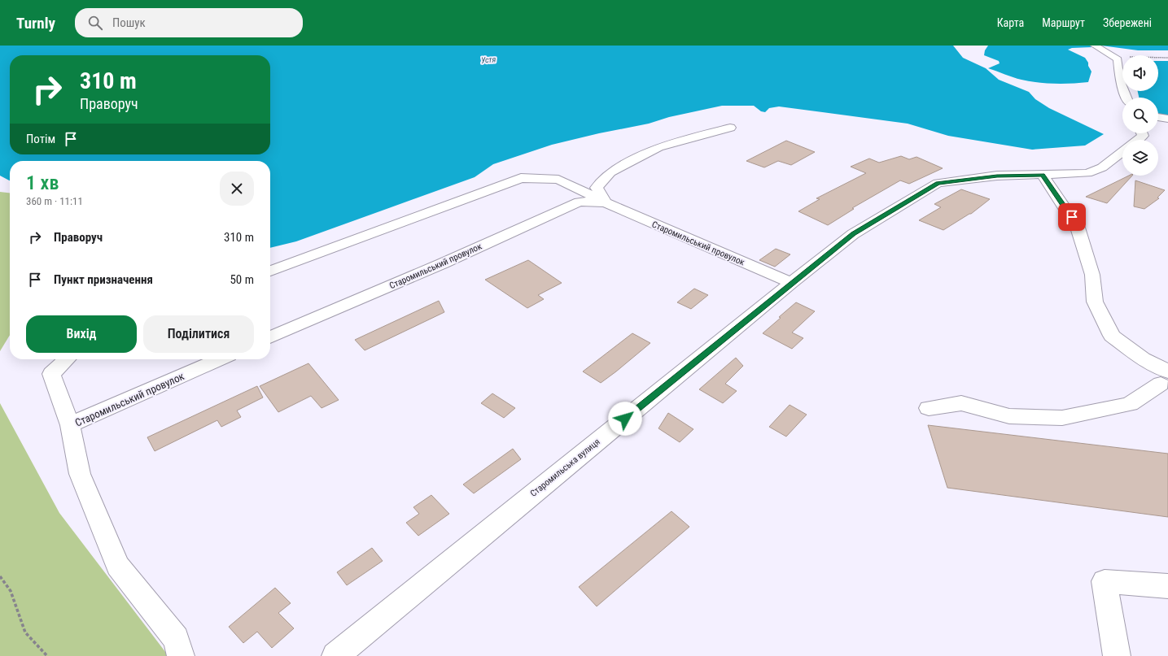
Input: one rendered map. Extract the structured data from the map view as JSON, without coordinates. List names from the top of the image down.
{
  "streets": {
    "street": ["Старомильський провулок", "Старомильська вулиця"]
  },
  "crossings": [
    ["Старомильський провулок", "Старомильська вулиця"]
  ],
  "water": ["Устя"],
  "page": {
    "header": "Turnly",
    "search": "Пошук",
    "nav": ["Карта", "Маршрут", "Збережені"],
    "turn": ["310 m", "Праворуч"],
    "then": "Потім",
    "heading": ["1 хв", "360 m · 11:11"],
    "list": [
      {
        "name": "Праворуч",
        "value": "310 m"
      },
      {
        "name": "Пункт призначення",
        "value": "50 m"
      }
    ],
    "buttons": ["Вихід", "Поділитися"]
  }
}
